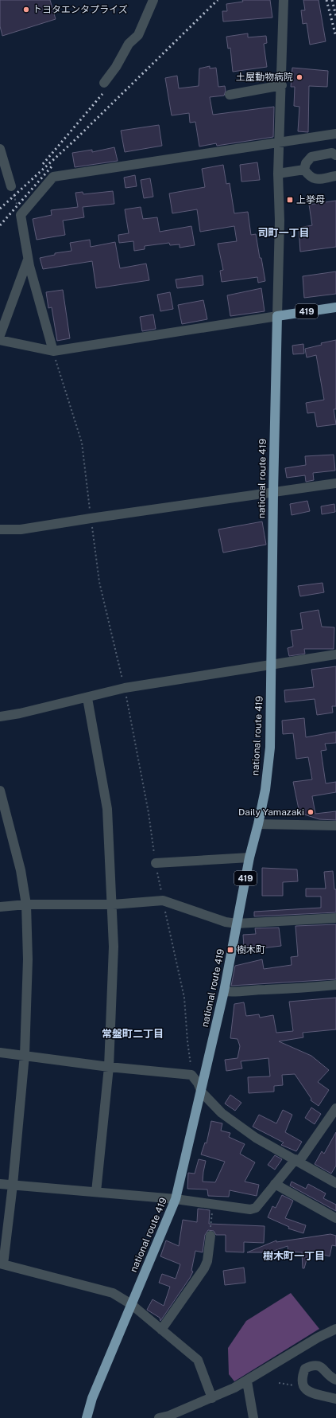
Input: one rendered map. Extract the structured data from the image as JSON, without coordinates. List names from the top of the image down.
{
  "streets": {
    "highway": ["419", "national route 419"]
  },
  "crossings": [
    ["419", "national route 419"]
  ],
  "districts": ["司町一丁目", "常盤町二丁目", "樹木町一丁目"],
  "places": {
    "other": ["トヨタエンタプライズ", "土屋動物病院", "Daily Yamazaki"],
    "transit": ["上挙母", "樹木町"]
  }
}
